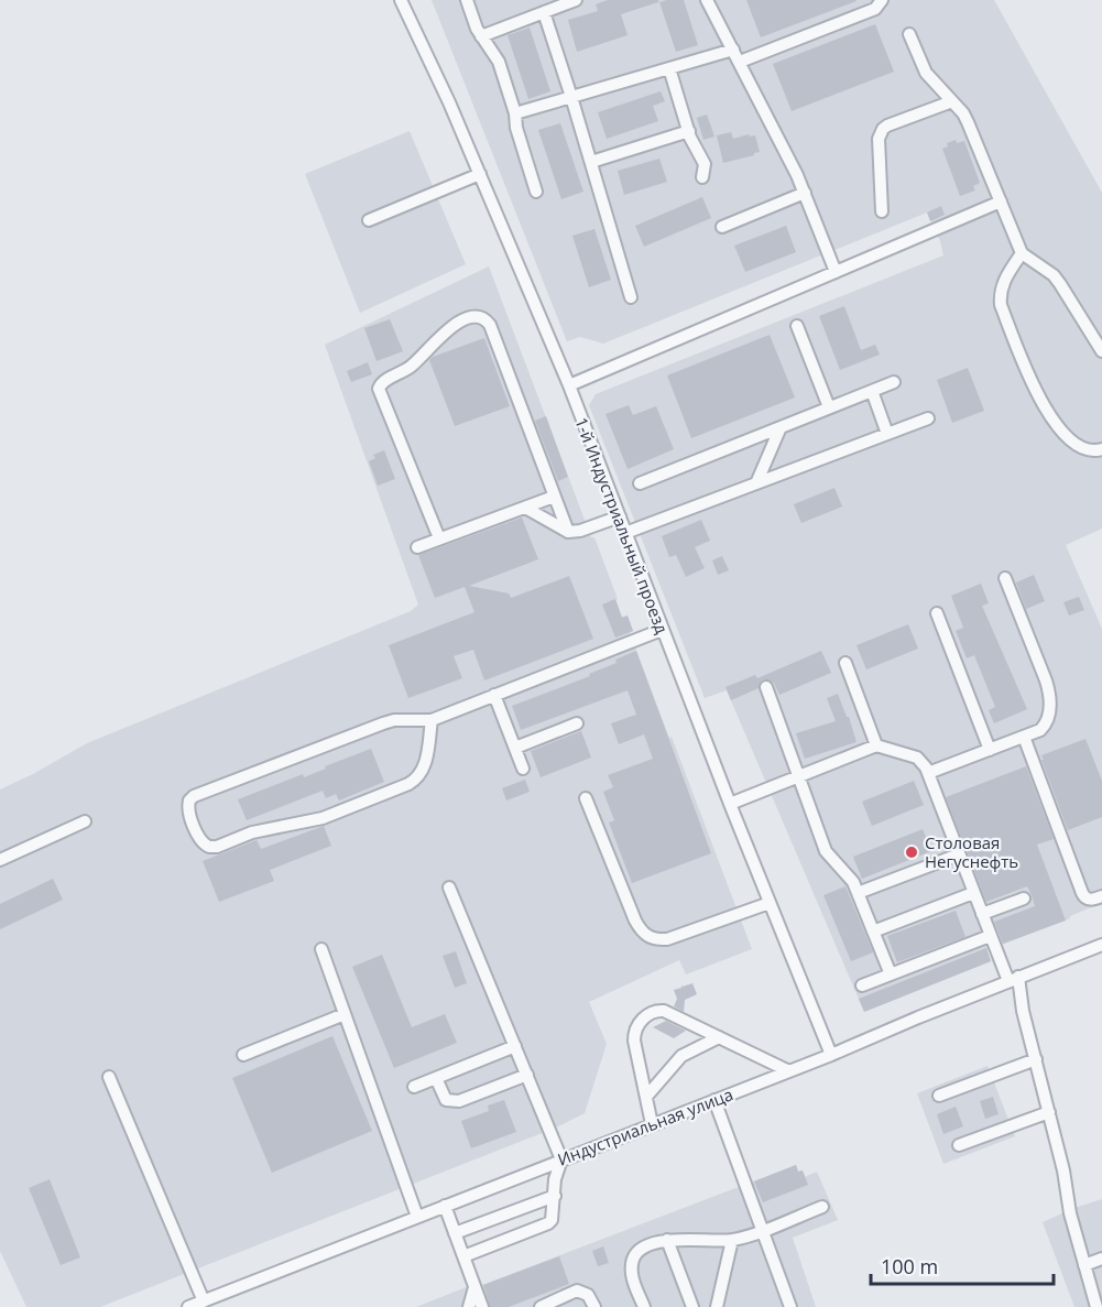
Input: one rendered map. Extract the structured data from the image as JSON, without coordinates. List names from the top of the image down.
{
  "streets": {
    "street": ["1-й Индустриальный проезд", "Индустриальная улица"]
  },
  "crossings": [
    ["1-й Индустриальный проезд", "Индустриальная улица"]
  ],
  "places": ["Столовая Негуснефть"],
  "scale_bar": "100 m"
}
